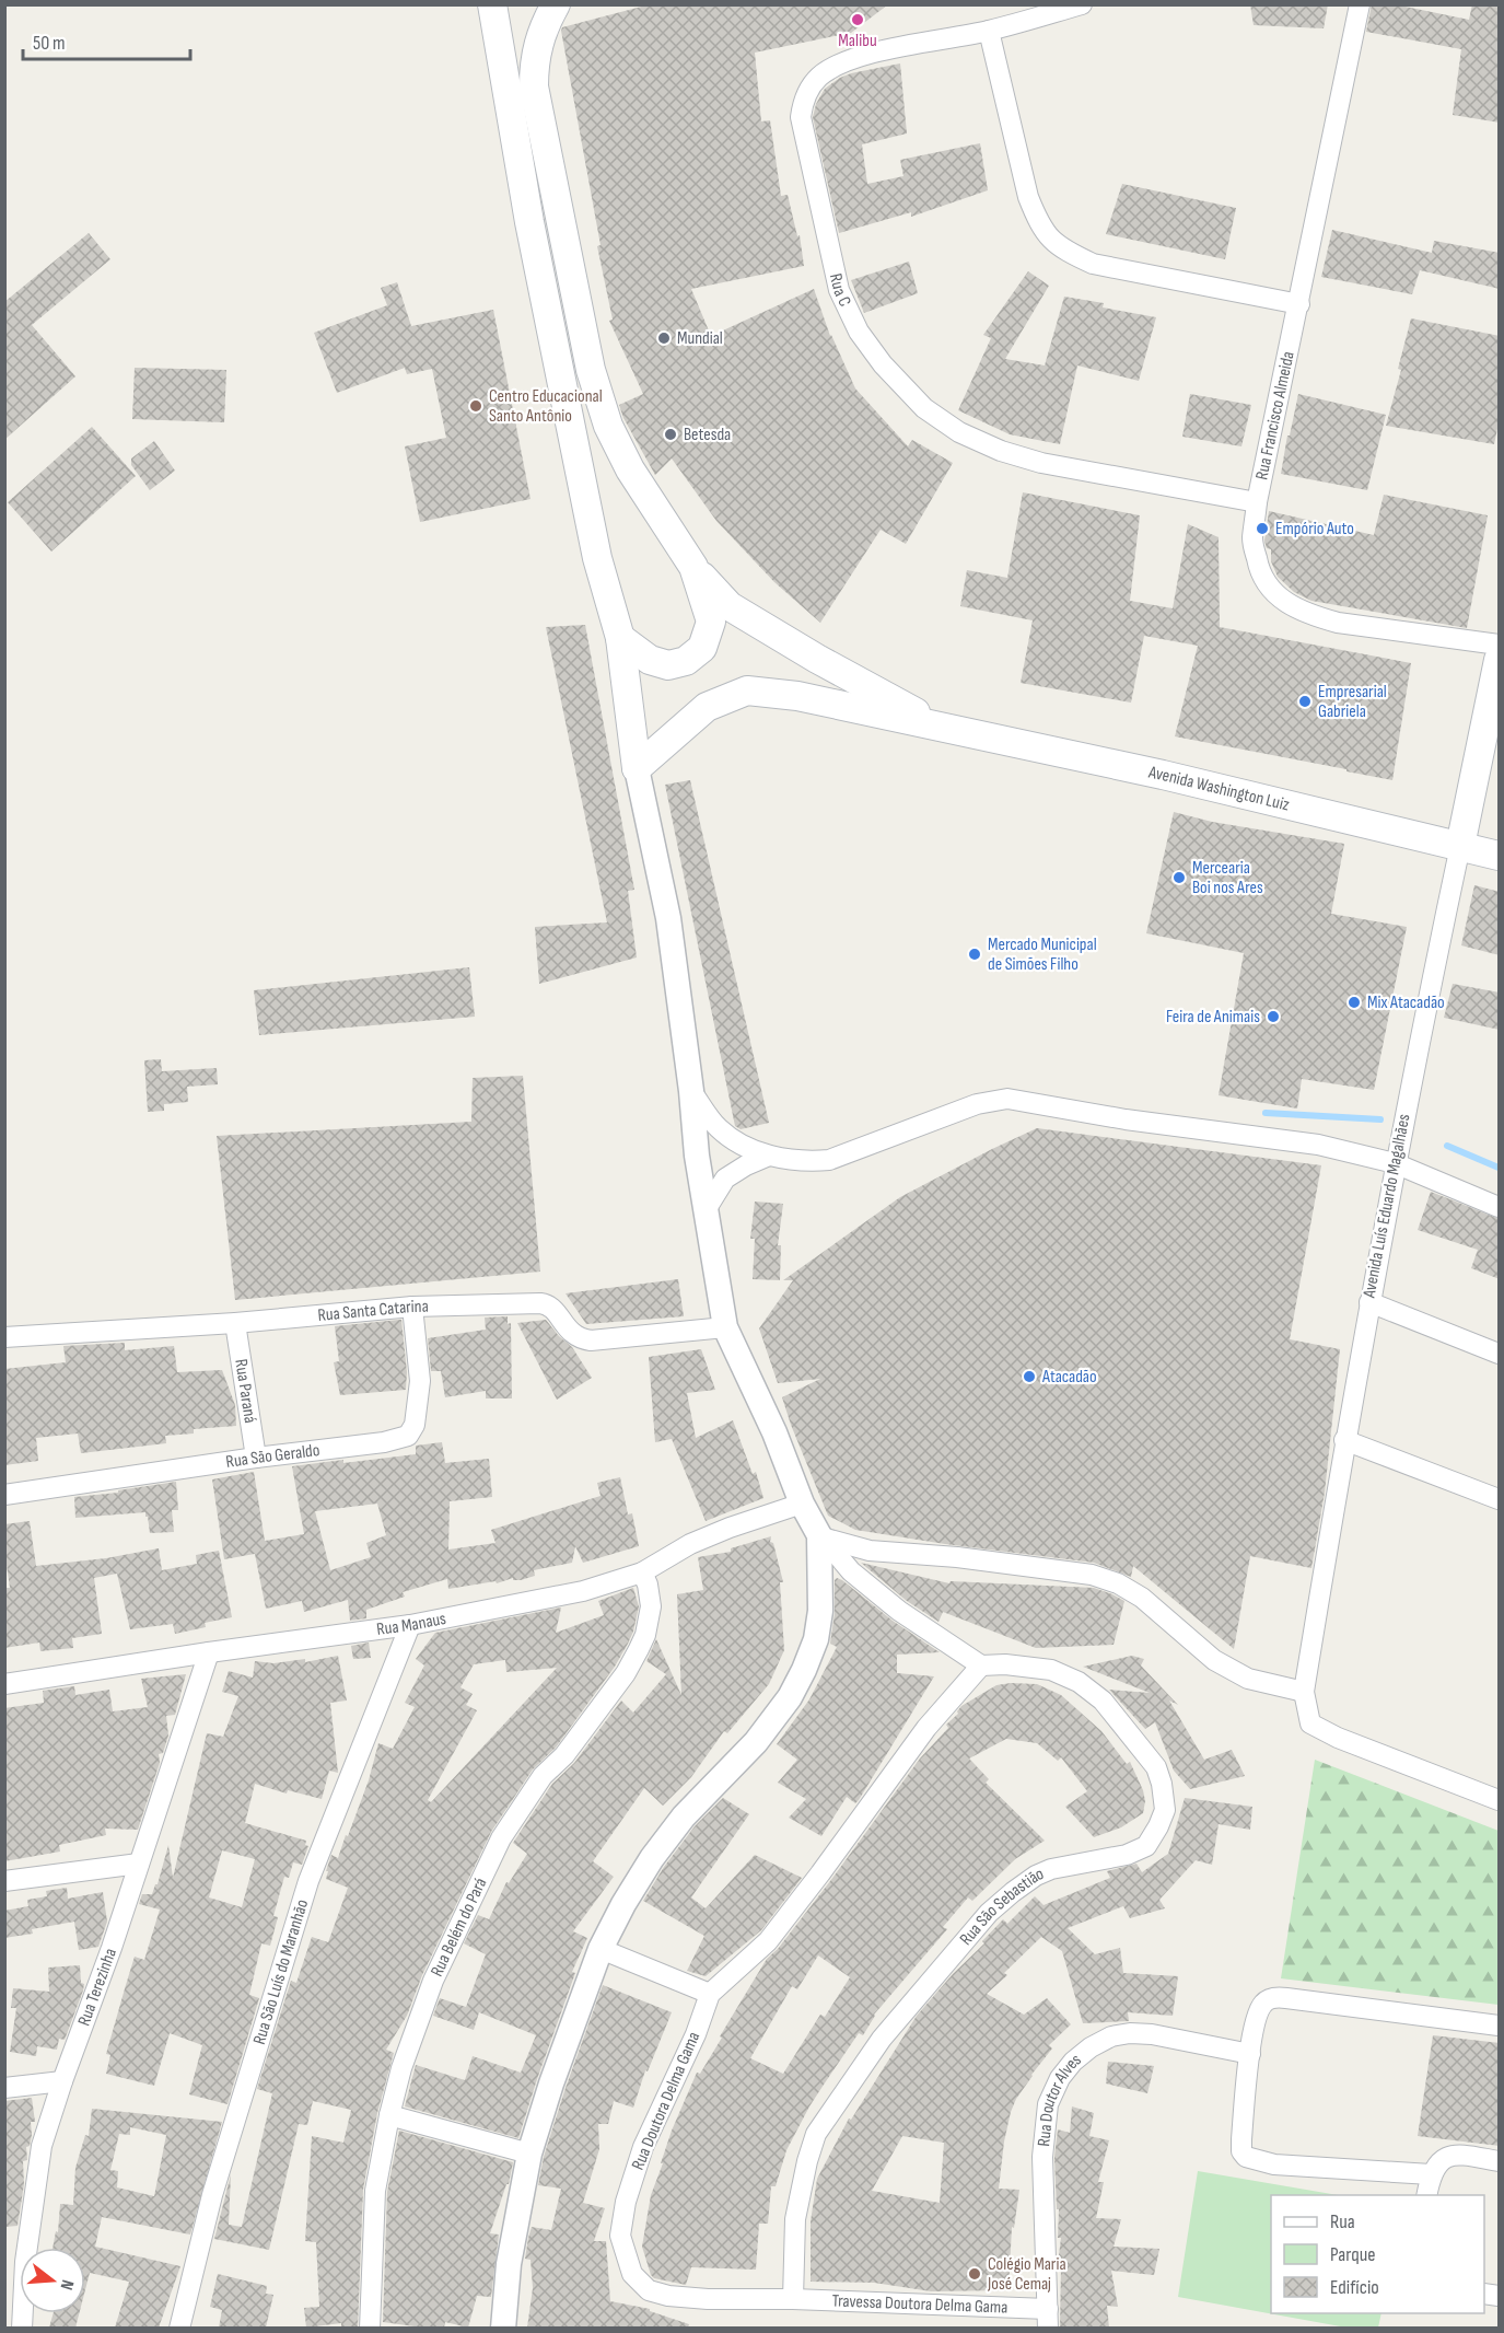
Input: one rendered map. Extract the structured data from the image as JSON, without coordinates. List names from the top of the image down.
{
  "streets": {
    "main road": ["Avenida Washington Luiz", "Avenida Luís Eduardo Magalhães"],
    "street": [
      "Rua C",
      "Rua Francisco Almeida",
      "Rua Santa Catarina",
      "Rua Paraná",
      "Rua São Geraldo",
      "Rua Manaus",
      "Rua São Sebastião",
      "Rua Belém do Pará",
      "Rua São Luís do Maranhão",
      "Rua Terezinha",
      "Rua Doutora Delma Gama",
      "Rua Doutor Alves",
      "Travessa Doutora Delma Gama"
    ]
  },
  "crossings": [
    ["Rua C", "Rua Francisco Almeida"],
    ["Avenida Washington Luiz", "Avenida Luís Eduardo Magalhães"],
    ["Rua Santa Catarina", "Rua Paraná"],
    ["Rua Santa Catarina", "Rua São Geraldo"],
    ["Rua Paraná", "Rua São Geraldo"],
    ["Rua Manaus", "Rua Belém do Pará"],
    ["Rua Manaus", "Rua São Luís do Maranhão"],
    ["Rua Manaus", "Rua Terezinha"],
    ["Rua São Sebastião", "Rua Doutora Delma Gama"],
    ["Rua São Sebastião", "Travessa Doutora Delma Gama"],
    ["Rua Doutora Delma Gama", "Travessa Doutora Delma Gama"],
    ["Rua Doutor Alves", "Travessa Doutora Delma Gama"]
  ],
  "places": [
    "Malibu",
    "Mundial",
    "Centro Educacional Santo Antônio",
    "Betesda",
    "Empório Auto",
    "Empresarial Gabriela",
    "Mercearia Boi nos Ares",
    "Mercado Municipal de Simões Filho",
    "Mix Atacadão",
    "Feira de Animais",
    "Atacadão",
    "Colégio Maria José Cemaj"
  ],
  "legend": ["Rua", "Parque", "Edifício"],
  "scale_bar": "50 m",
  "north": "right"
}
